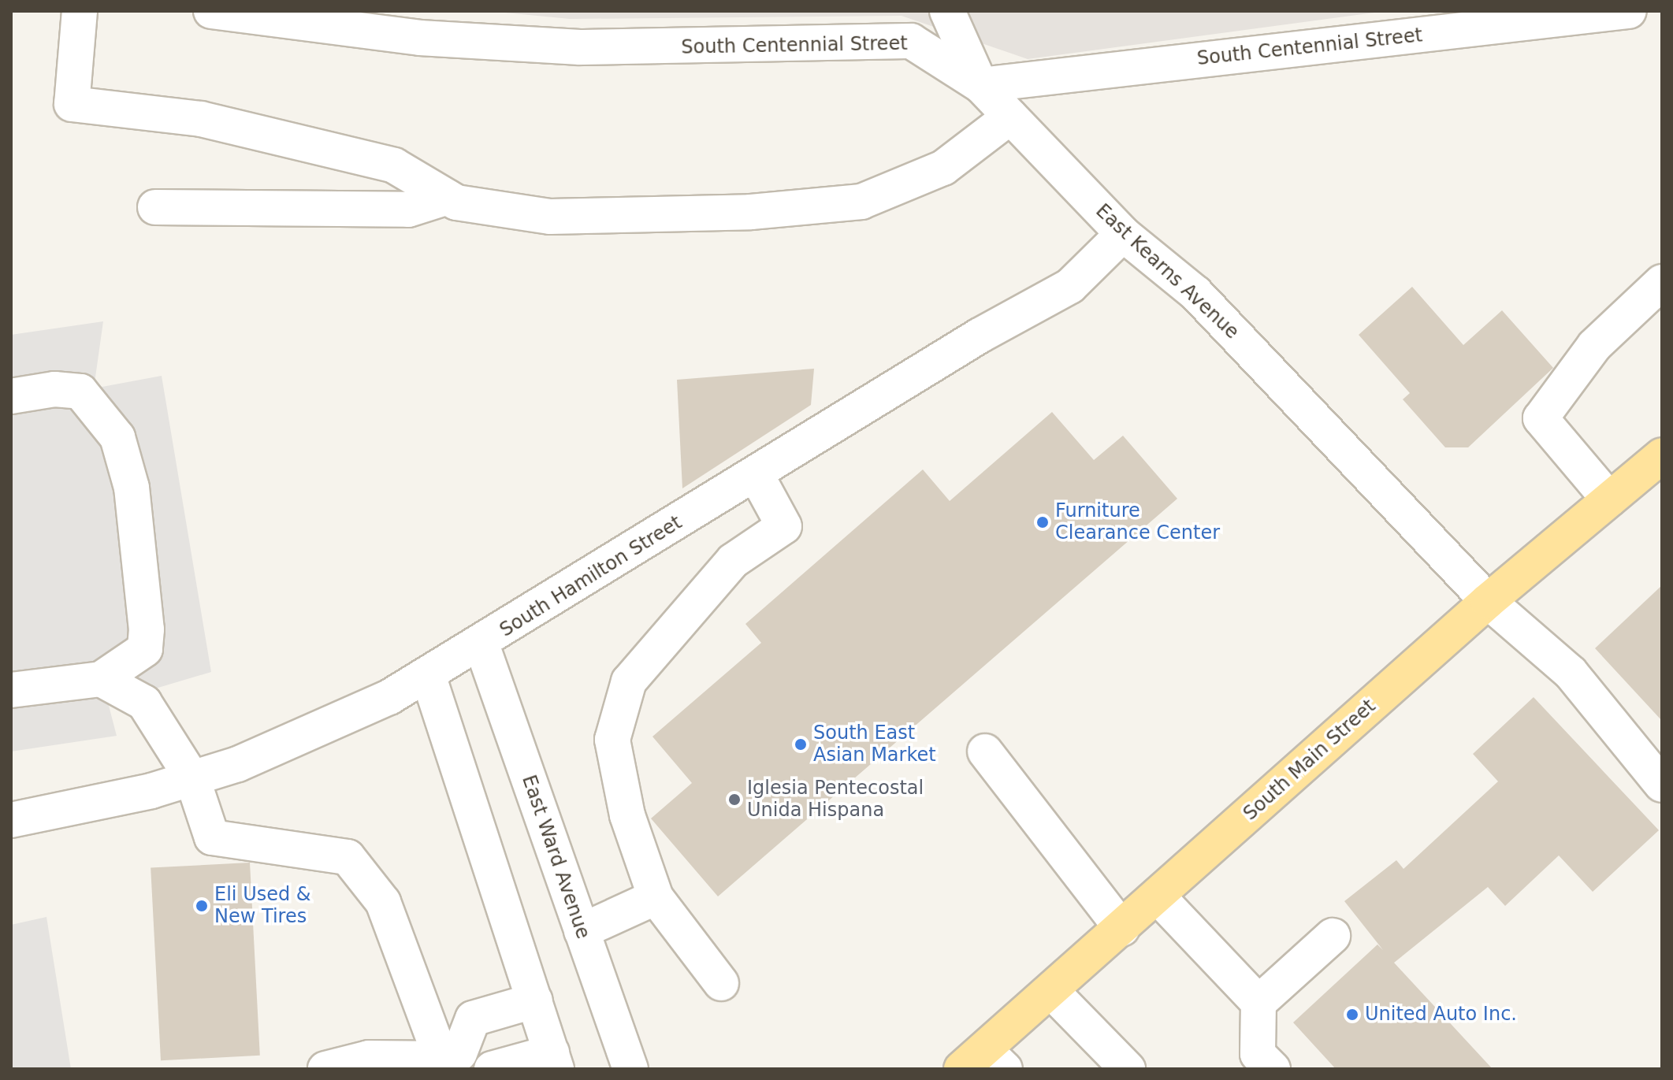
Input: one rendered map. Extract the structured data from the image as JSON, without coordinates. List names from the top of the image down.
{
  "streets": {
    "main road": ["South Main Street"],
    "street": [
      "South Centennial Street",
      "East Kearns Avenue",
      "South Hamilton Street",
      "East Ward Avenue"
    ]
  },
  "crossings": [
    ["South Centennial Street", "East Kearns Avenue"],
    ["East Kearns Avenue", "South Hamilton Street"],
    ["East Kearns Avenue", "South Main Street"],
    ["South Hamilton Street", "East Ward Avenue"]
  ],
  "places": [
    "Furniture Clearance Center",
    "South East Asian Market",
    "Iglesia Pentecostal Unida Hispana",
    "Eli Used & New Tires",
    "United Auto Inc."
  ]
}
